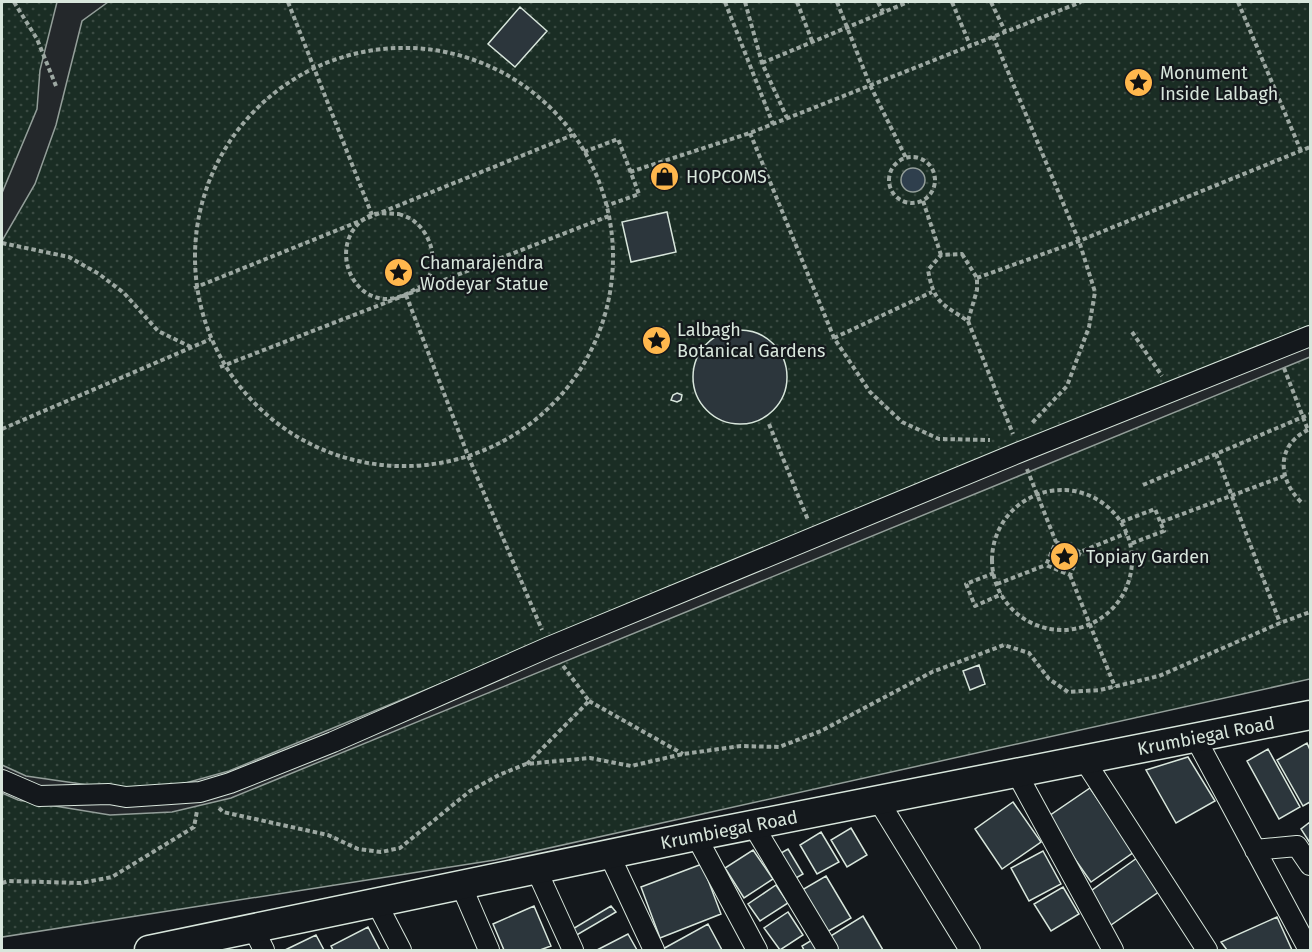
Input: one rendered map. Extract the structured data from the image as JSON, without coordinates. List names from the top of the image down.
{
  "streets": {
    "main road": ["Krumbiegal Road"]
  },
  "places": {
    "place": [
      "Monument Inside Lalbagh",
      "Chamarajendra Wodeyar Statue",
      "Lalbagh Botanical Gardens",
      "Topiary Garden"
    ],
    "shop": ["HOPCOMS"]
  }
}
